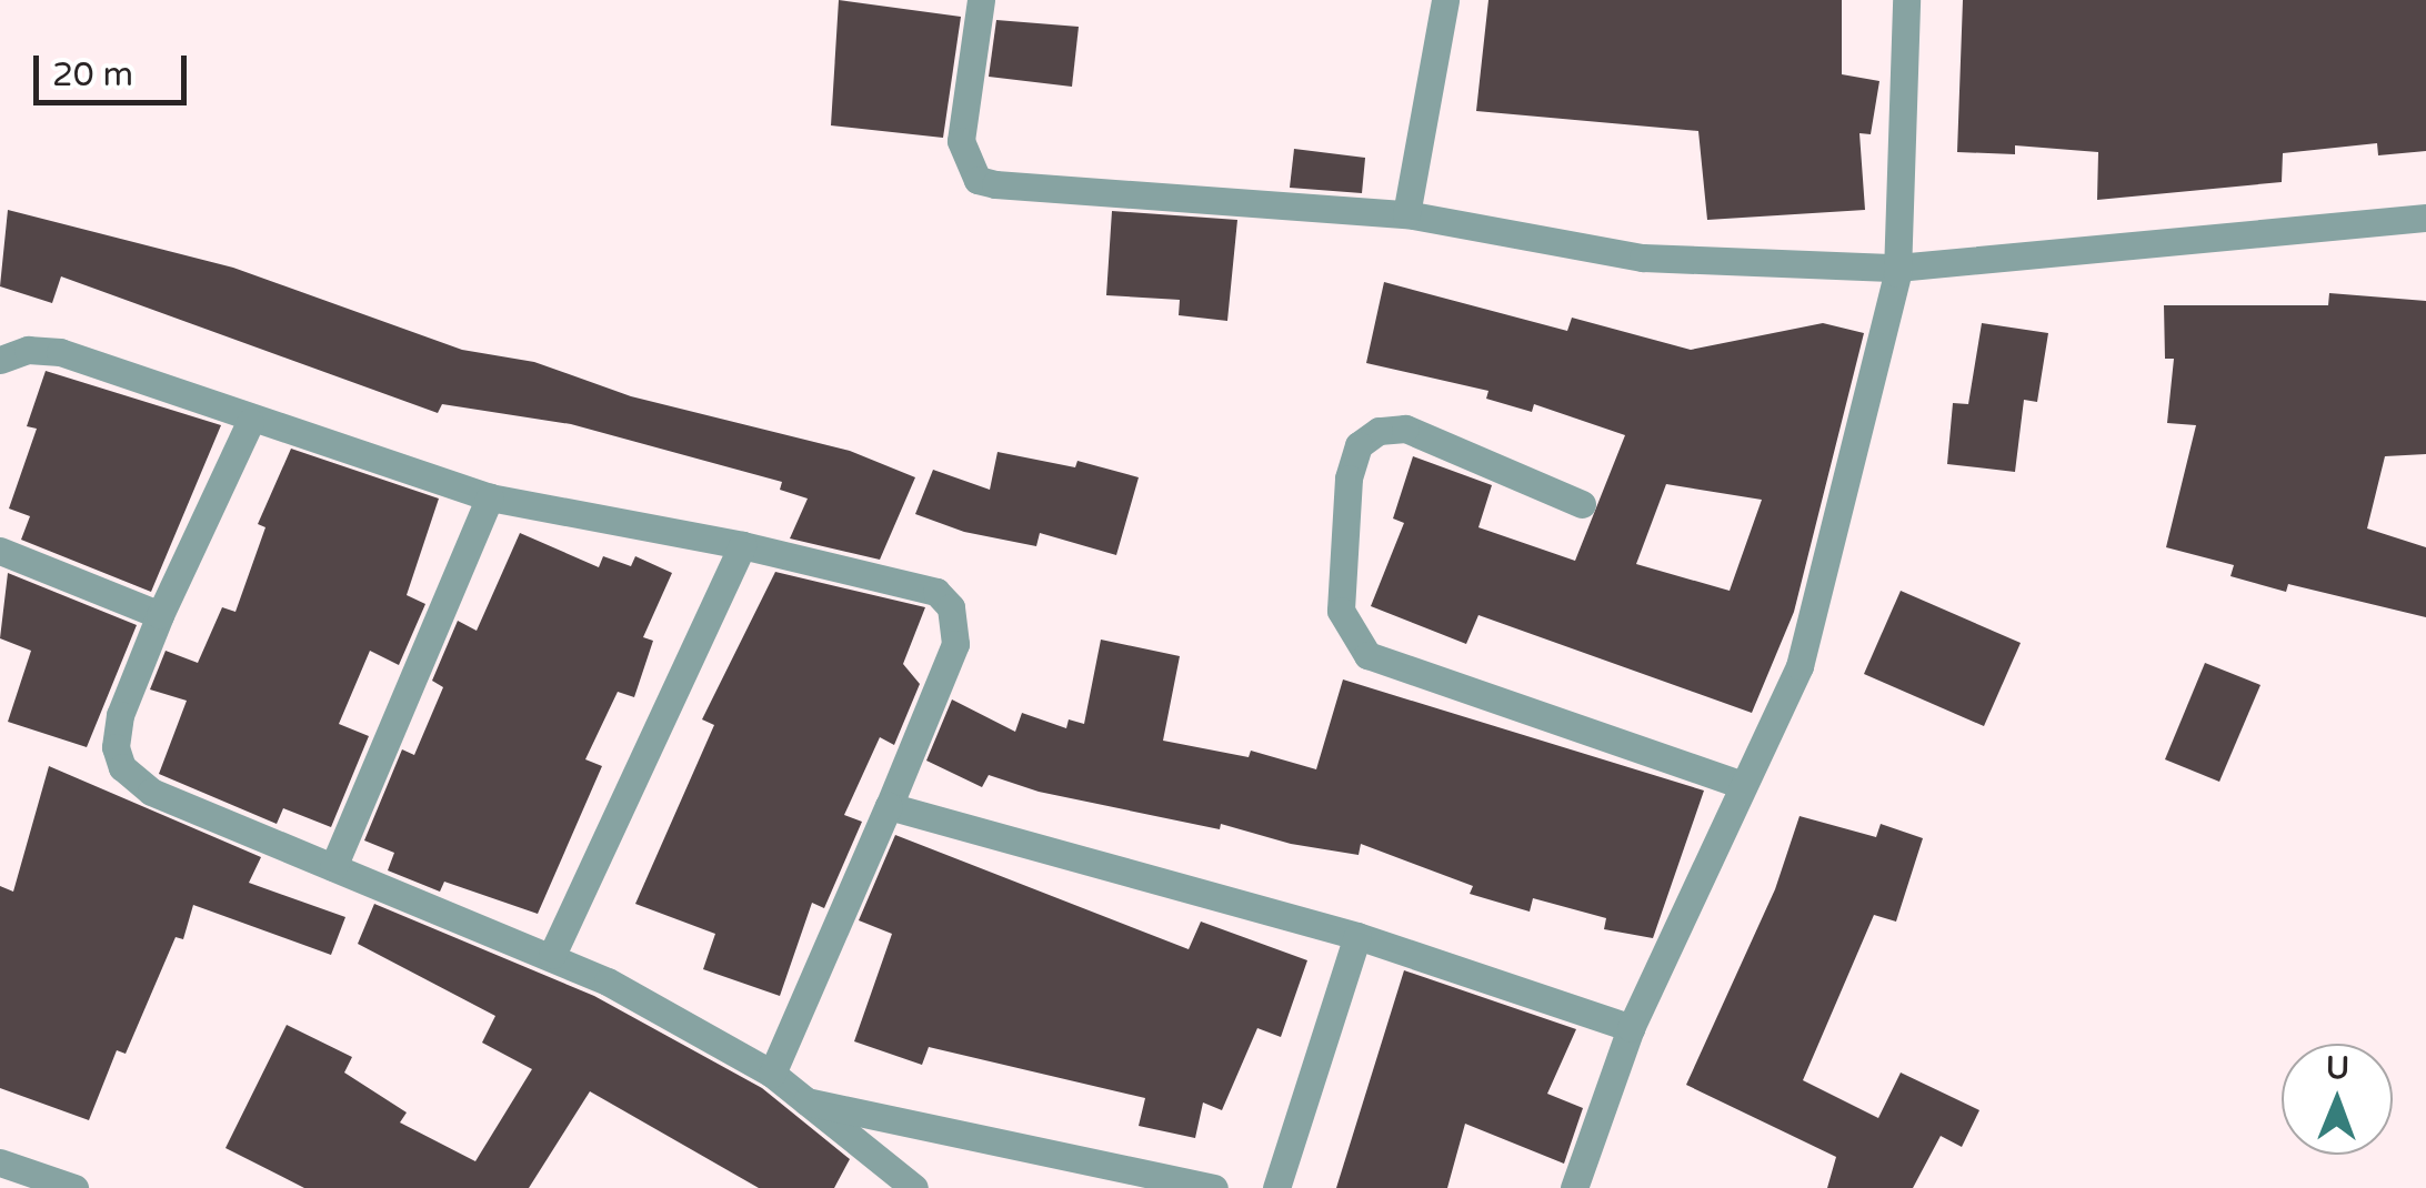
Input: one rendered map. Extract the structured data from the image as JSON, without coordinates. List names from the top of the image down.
{
  "scale_bar": "20 m",
  "north": "top"
}
